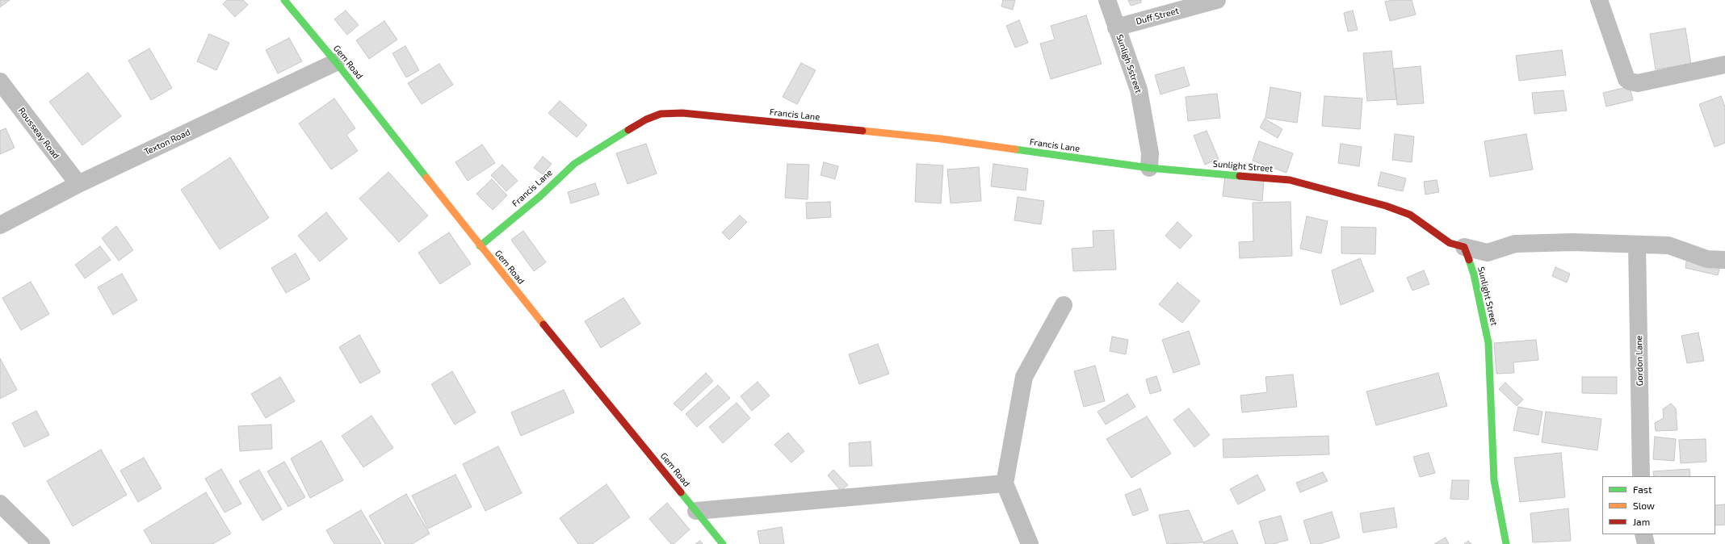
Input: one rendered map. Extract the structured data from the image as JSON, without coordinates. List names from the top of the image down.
{
  "streets": {
    "street": [
      "Duff Street",
      "Gem Road",
      "Sunligh Sstreet",
      "Francis Lane",
      "Rousseay Road",
      "Texton Road",
      "Sunlight Street",
      "Gordon Lane"
    ]
  },
  "crossings": [
    ["Duff Street", "Sunligh Sstreet"],
    ["Gem Road", "Francis Lane"],
    ["Gem Road", "Texton Road"],
    ["Sunligh Sstreet", "Francis Lane"],
    ["Sunligh Sstreet", "Sunlight Street"],
    ["Francis Lane", "Sunlight Street"],
    ["Rousseay Road", "Texton Road"]
  ],
  "legend": ["Fast", "Slow", "Jam"]
}
